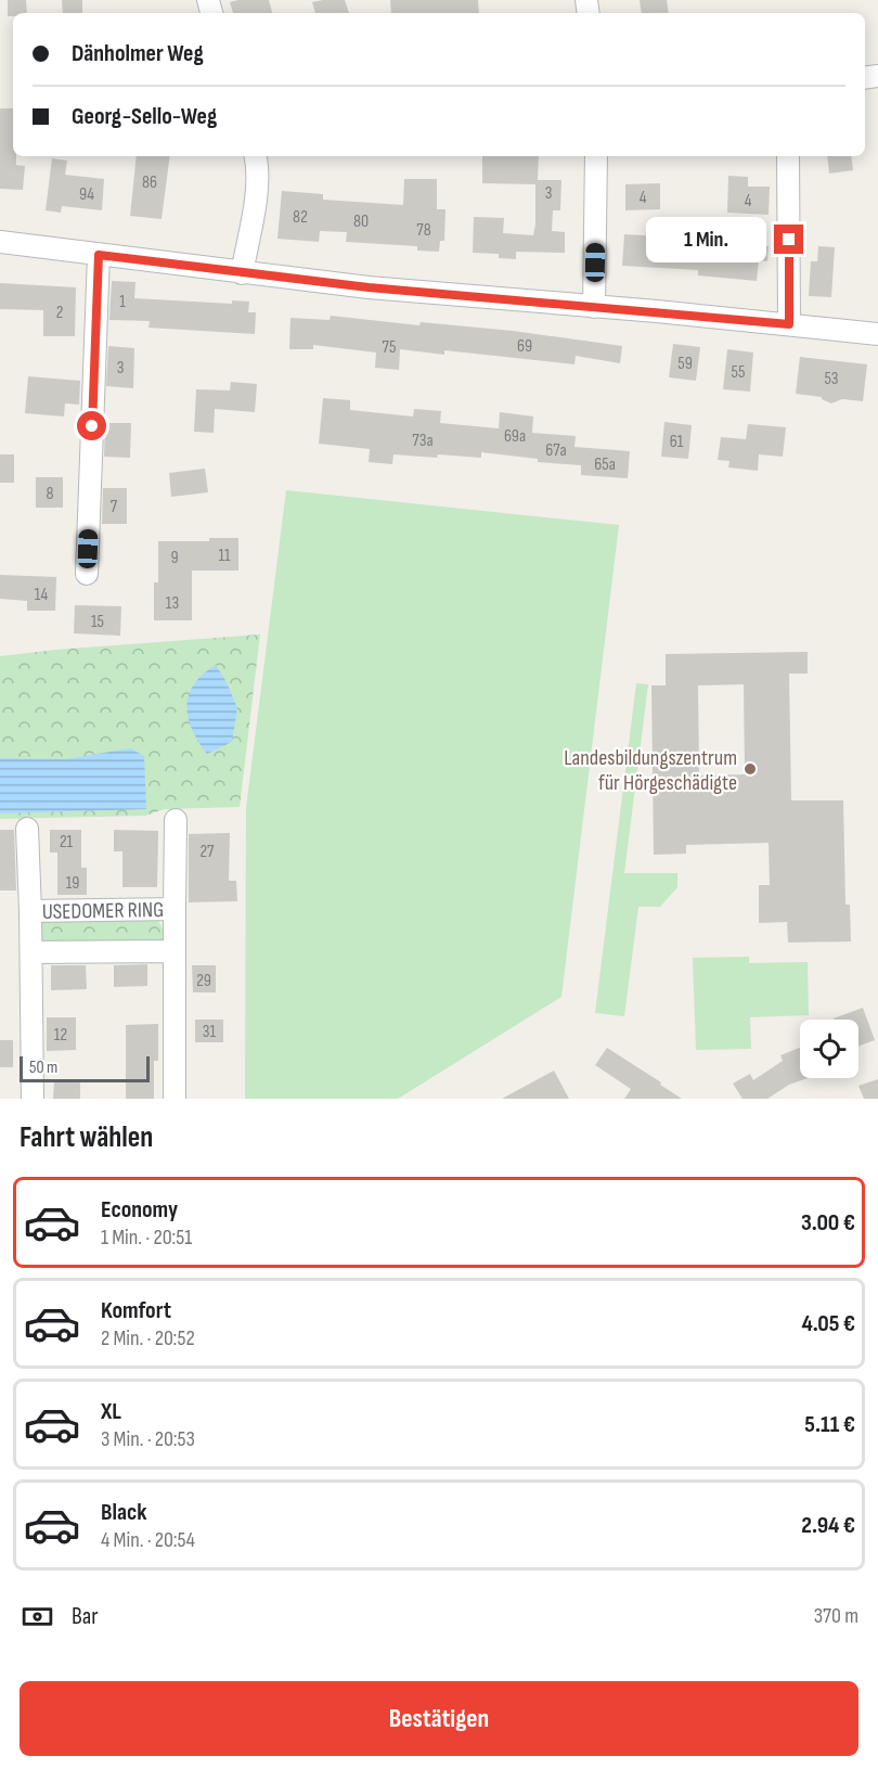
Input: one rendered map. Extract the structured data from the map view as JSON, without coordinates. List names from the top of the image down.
{
  "streets": {
    "street": ["USEDOMER RING"]
  },
  "places": ["Landesbildungszentrum für Hörgeschädigte"],
  "house_numbers": [
    "86",
    "3",
    "94",
    "4",
    "4",
    "82",
    "80",
    "78",
    "1",
    "2",
    "69",
    "75",
    "59",
    "3",
    "55",
    "53",
    "69a",
    "73a",
    "61",
    "67a",
    "65a",
    "8",
    "7",
    "11",
    "9",
    "14",
    "13",
    "15",
    "21",
    "27",
    "19",
    "29",
    "31",
    "12"
  ],
  "scale_bar": "50 m",
  "page": {
    "banner": ["Dänholmer Weg", "Georg-Sello-Weg"],
    "bubble": "1 Min.",
    "scale": "50 m",
    "heading": "Fahrt wählen",
    "list": [
      {
        "name": "Economy",
        "note": "1 Min. · 20:51",
        "value": "3.00 €"
      },
      {
        "name": "Komfort",
        "note": "2 Min. · 20:52",
        "value": "4.05 €"
      },
      {
        "name": "XL",
        "note": "3 Min. · 20:53",
        "value": "5.11 €"
      },
      {
        "name": "Black",
        "note": "4 Min. · 20:54",
        "value": "2.94 €"
      }
    ],
    "pay": ["Bar", "370 m"],
    "buttons": "Bestätigen"
  }
}
